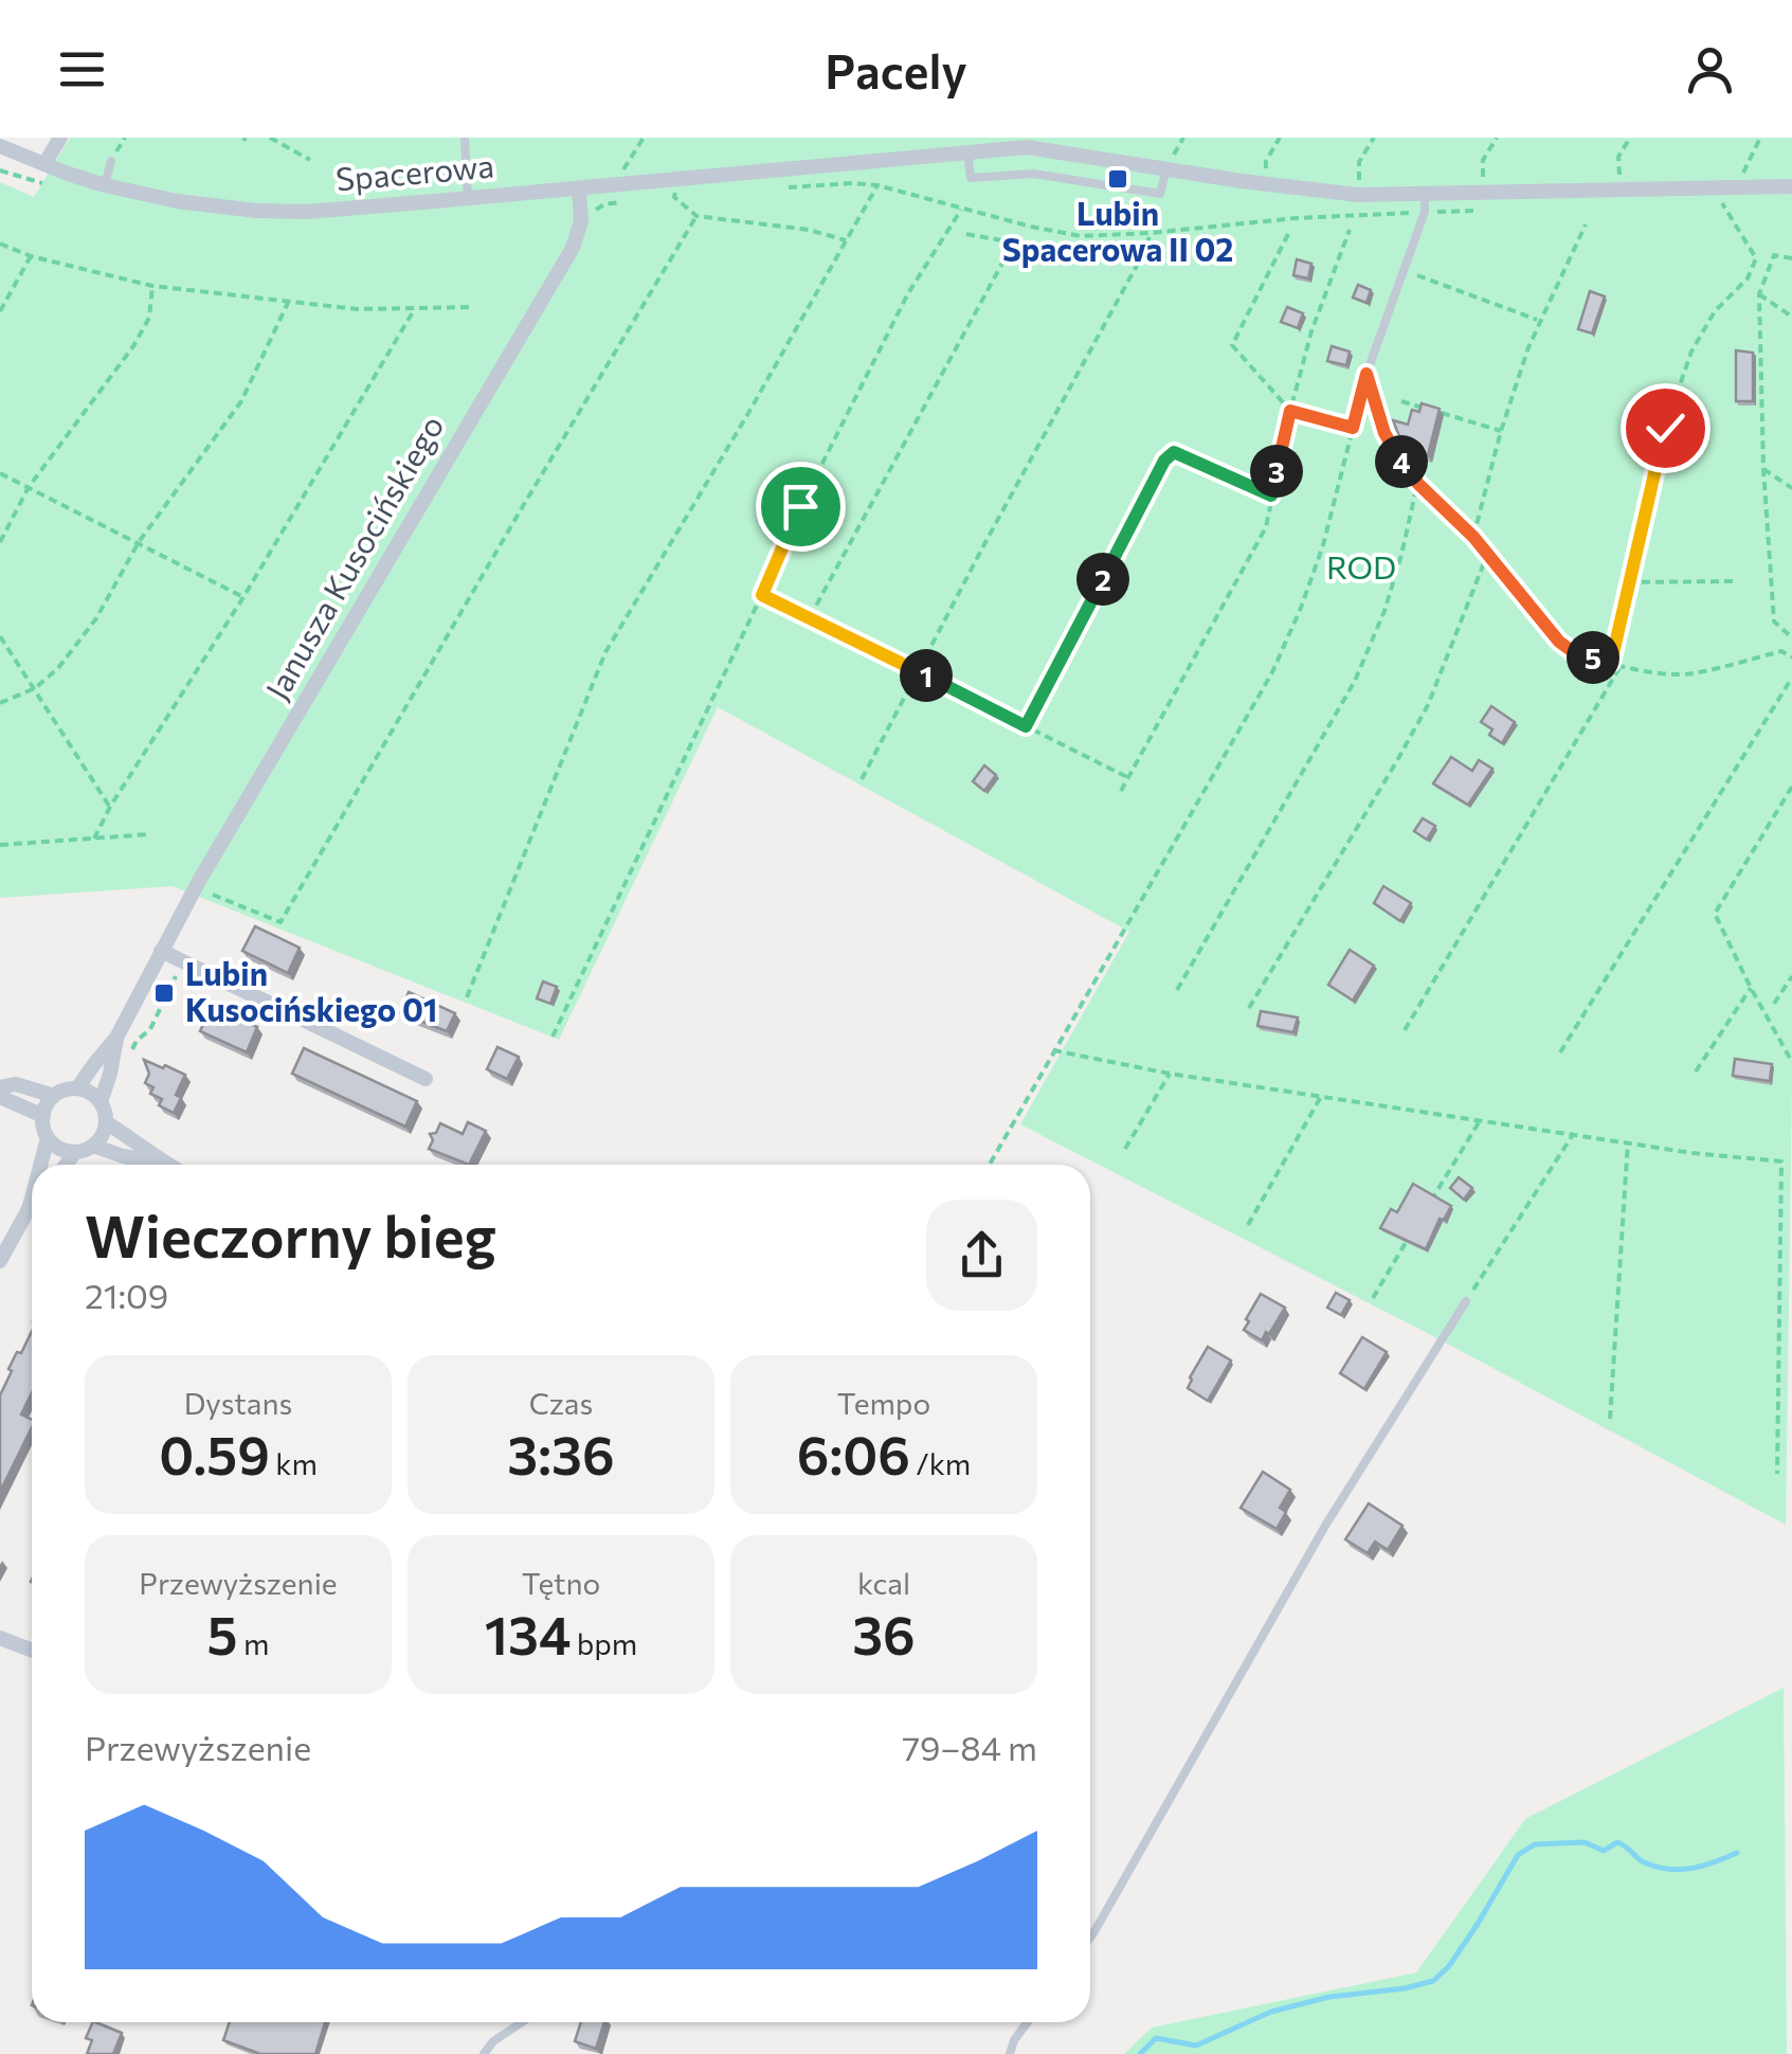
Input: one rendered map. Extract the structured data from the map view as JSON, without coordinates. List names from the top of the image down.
{
  "streets": {
    "street": ["Spacerowa", "Janusza Kusocińskiego"]
  },
  "crossings": [
    ["Spacerowa", "Janusza Kusocińskiego"]
  ],
  "parks": ["ROD"],
  "places": {
    "transit": ["Lubin Spacerowa II 02", "Lubin Kusocińskiego 01"]
  },
  "page": {
    "header": "Pacely",
    "pins": [
      "4",
      "3",
      "2",
      "5",
      "1"
    ],
    "heading": ["Wieczorny bieg", "21:09"],
    "stats": [
      ["Dystans", "0.59 km"],
      ["Czas", "3:36"],
      ["Tempo", "6:06 /km"],
      ["Przewyższenie", "5 m"],
      ["Tętno", "134 bpm"],
      ["kcal", "36"]
    ],
    "chart": ["Przewyższenie", "79–84 m"]
  }
}
